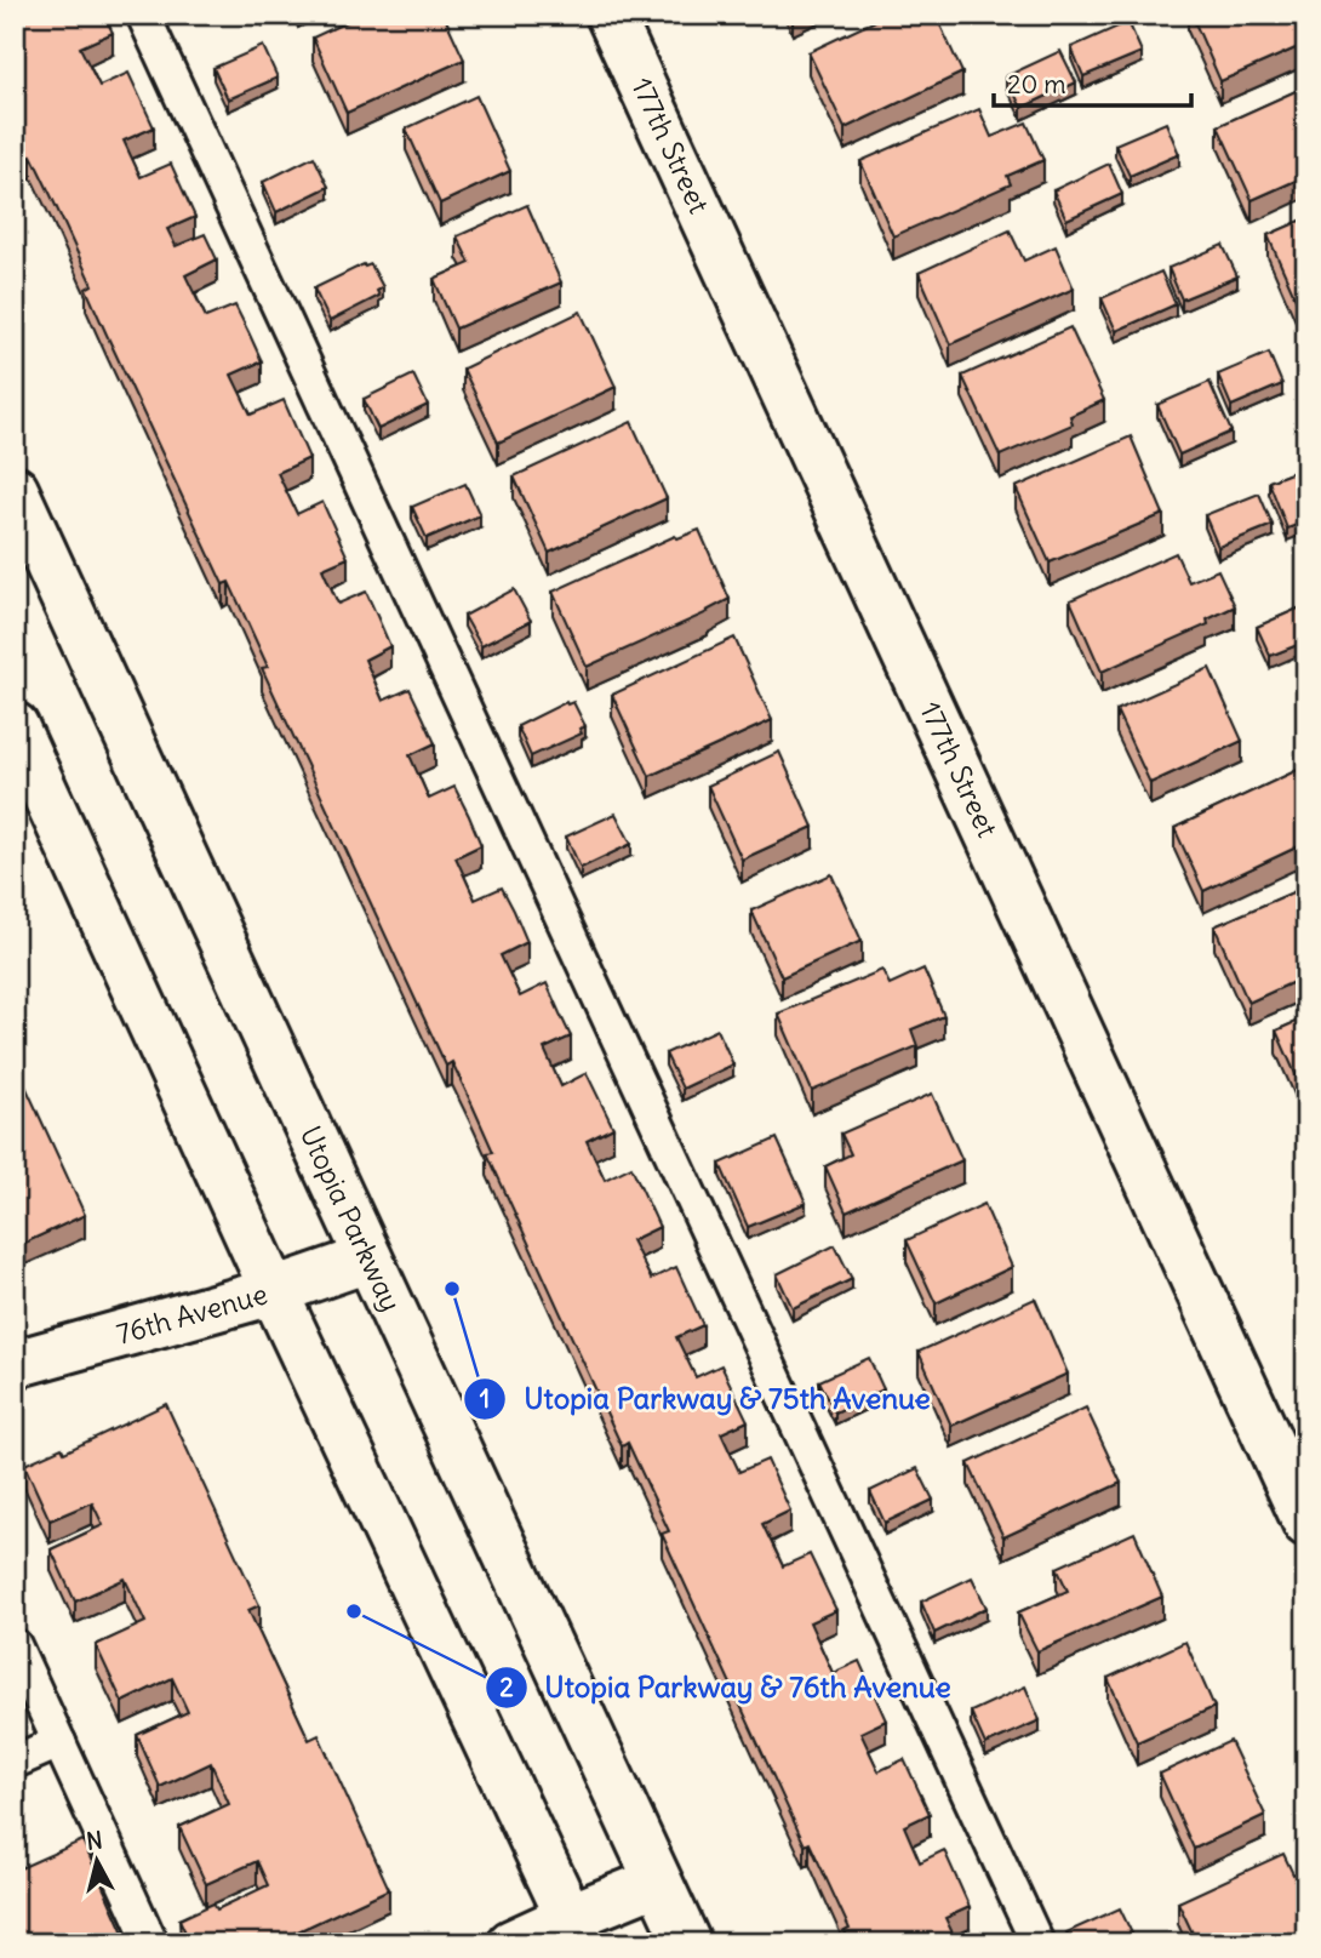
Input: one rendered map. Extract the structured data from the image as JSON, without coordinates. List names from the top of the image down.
{
  "streets": {
    "main road": ["177th Street", "Utopia Parkway", "76th Avenue"]
  },
  "crossings": [
    ["Utopia Parkway", "76th Avenue"]
  ],
  "places": ["Utopia Parkway & 75th Avenue", "Utopia Parkway & 76th Avenue"],
  "scale_bar": "20 m",
  "north": "top"
}
